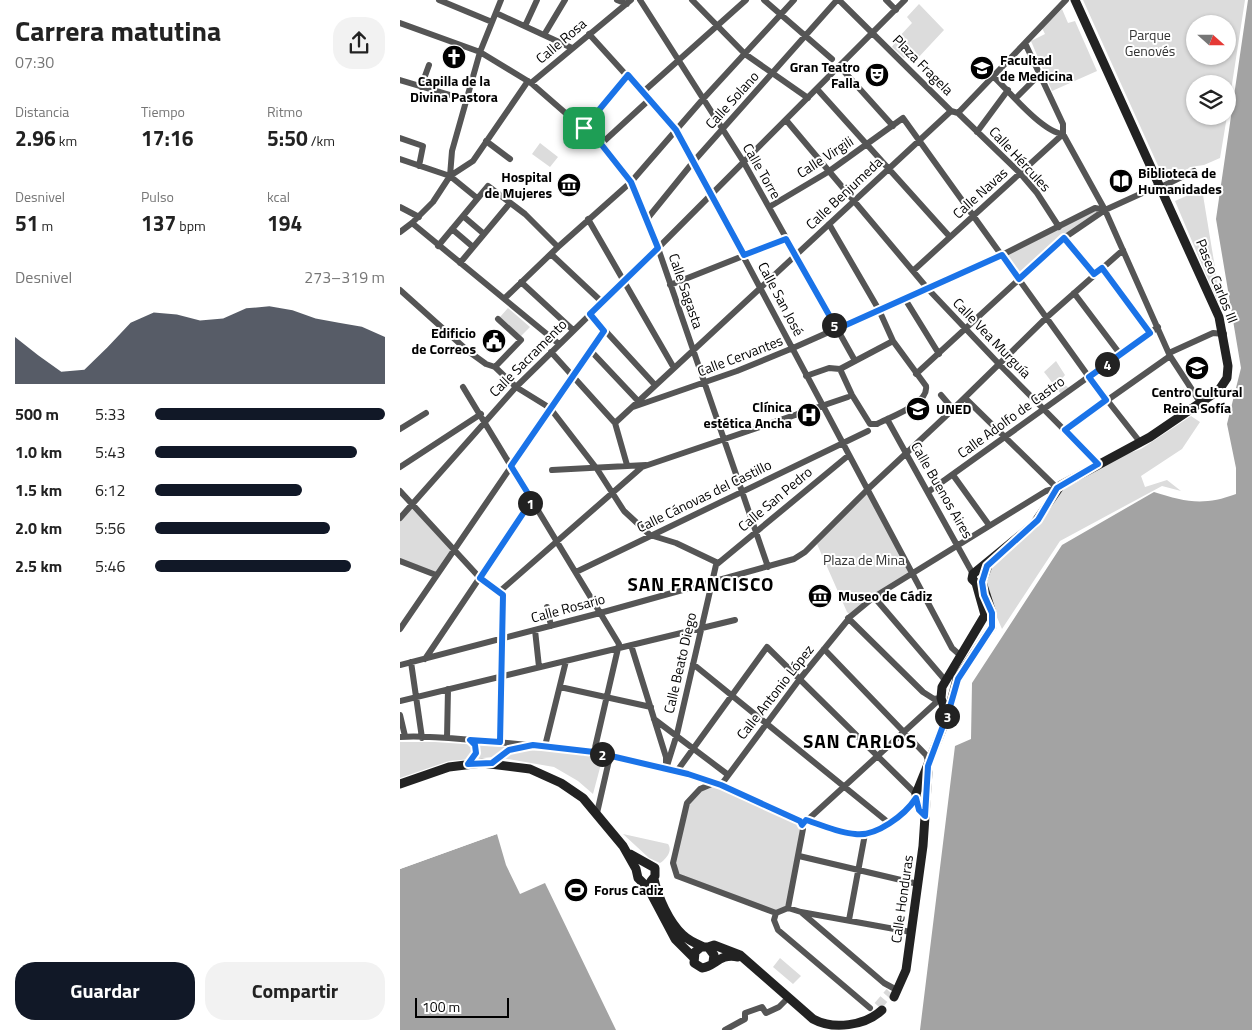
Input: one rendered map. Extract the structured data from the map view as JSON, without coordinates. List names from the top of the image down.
{
  "streets": {
    "street": [
      "Calle Rosa",
      "Plaza Fragela",
      "Calle Solano",
      "Calle Virgili",
      "Calle Hércules",
      "Calle Torre",
      "Calle Benjumeda",
      "Calle Navas",
      "Paseo Carlos III",
      "Calle Sagasta",
      "Calle San José",
      "Calle Vea Murguía",
      "Calle Cervantes",
      "Calle Sacramento",
      "Calle Adolfo de Castro",
      "Calle Buenos Aires",
      "Calle Cánovas del Castillo",
      "Calle San Pedro",
      "Calle Rosario",
      "Calle Beato Diego",
      "Calle Antonio López",
      "Calle Honduras"
    ]
  },
  "crossings": [
    ["Calle Rosa", "Calle Sagasta"],
    ["Calle Rosa", "Calle San José"],
    ["Plaza Fragela", "Calle Solano"],
    ["Plaza Fragela", "Calle Hércules"],
    ["Plaza Fragela", "Calle Benjumeda"],
    ["Plaza Fragela", "Calle Sacramento"],
    ["Calle Solano", "Calle Torre"],
    ["Calle Solano", "Calle Sagasta"],
    ["Calle Solano", "Calle San José"],
    ["Calle Virgili", "Calle Torre"],
    ["Calle Virgili", "Calle Vea Murguía"],
    ["Calle Hércules", "Calle Benjumeda"],
    ["Calle Hércules", "Calle Navas"],
    ["Calle Hércules", "Calle Cervantes"],
    ["Calle Torre", "Calle Benjumeda"],
    ["Calle Torre", "Calle Cervantes"],
    ["Calle Torre", "Calle Sacramento"],
    ["Calle Benjumeda", "Calle Sagasta"],
    ["Calle Benjumeda", "Calle San José"],
    ["Calle Benjumeda", "Calle Vea Murguía"],
    ["Calle Benjumeda", "Calle Cervantes"],
    ["Calle Navas", "Calle Vea Murguía"],
    ["Calle Sagasta", "Calle Cervantes"],
    ["Calle Sagasta", "Calle Sacramento"],
    ["Calle Sagasta", "Calle Cánovas del Castillo"],
    ["Calle Sagasta", "Calle San Pedro"],
    ["Calle Sagasta", "Calle Rosario"],
    ["Calle San José", "Calle Cervantes"],
    ["Calle San José", "Calle Sacramento"],
    ["Calle San José", "Calle Cánovas del Castillo"],
    ["Calle San José", "Calle San Pedro"],
    ["Calle San José", "Calle Rosario"],
    ["Calle Vea Murguía", "Calle Cervantes"],
    ["Calle Vea Murguía", "Calle Sacramento"],
    ["Calle Vea Murguía", "Calle Adolfo de Castro"],
    ["Calle Adolfo de Castro", "Calle Buenos Aires"],
    ["Calle San Pedro", "Calle Beato Diego"],
    ["Calle Rosario", "Calle Beato Diego"]
  ],
  "districts": ["SAN FRANCISCO", "SAN CARLOS"],
  "parks": ["Parque Genovés", "Plaza de Mina"],
  "places": {
    "church": ["Capilla de la Divina Pastora"],
    "school or university": ["Facultad de Medicina", "Centro Cultural Reina Sofía", "UNED"],
    "theatre": ["Gran Teatro Falla"],
    "library": ["Biblioteca de Humanidades"],
    "museum": ["Hospital de Mujeres", "Museo de Cádiz"],
    "public building": ["Edificio de Correos"],
    "hospital": ["Clínica estética Ancha"],
    "sports": ["Forus Cadiz"]
  },
  "scale_bar": "100 m",
  "north": "right",
  "page": {
    "heading": ["Carrera matutina", "07:30"],
    "stats": [
      ["Distancia", "2.96 km"],
      ["Tiempo", "17:16"],
      ["Ritmo", "5:50 /km"],
      ["Desnivel", "51 m"],
      ["Pulso", "137 bpm"],
      ["kcal", "194"]
    ],
    "chart": ["Desnivel", "273–319 m"],
    "pins": [
      "5",
      "4",
      "1",
      "3",
      "2"
    ],
    "list": [
      {
        "name": "500 m",
        "note": "5:33"
      },
      {
        "name": "1.0 km",
        "note": "5:43"
      },
      {
        "name": "1.5 km",
        "note": "6:12"
      },
      {
        "name": "2.0 km",
        "note": "5:56"
      },
      {
        "name": "2.5 km",
        "note": "5:46"
      }
    ],
    "buttons": ["Guardar", "Compartir"],
    "scale": "100 m"
  }
}
